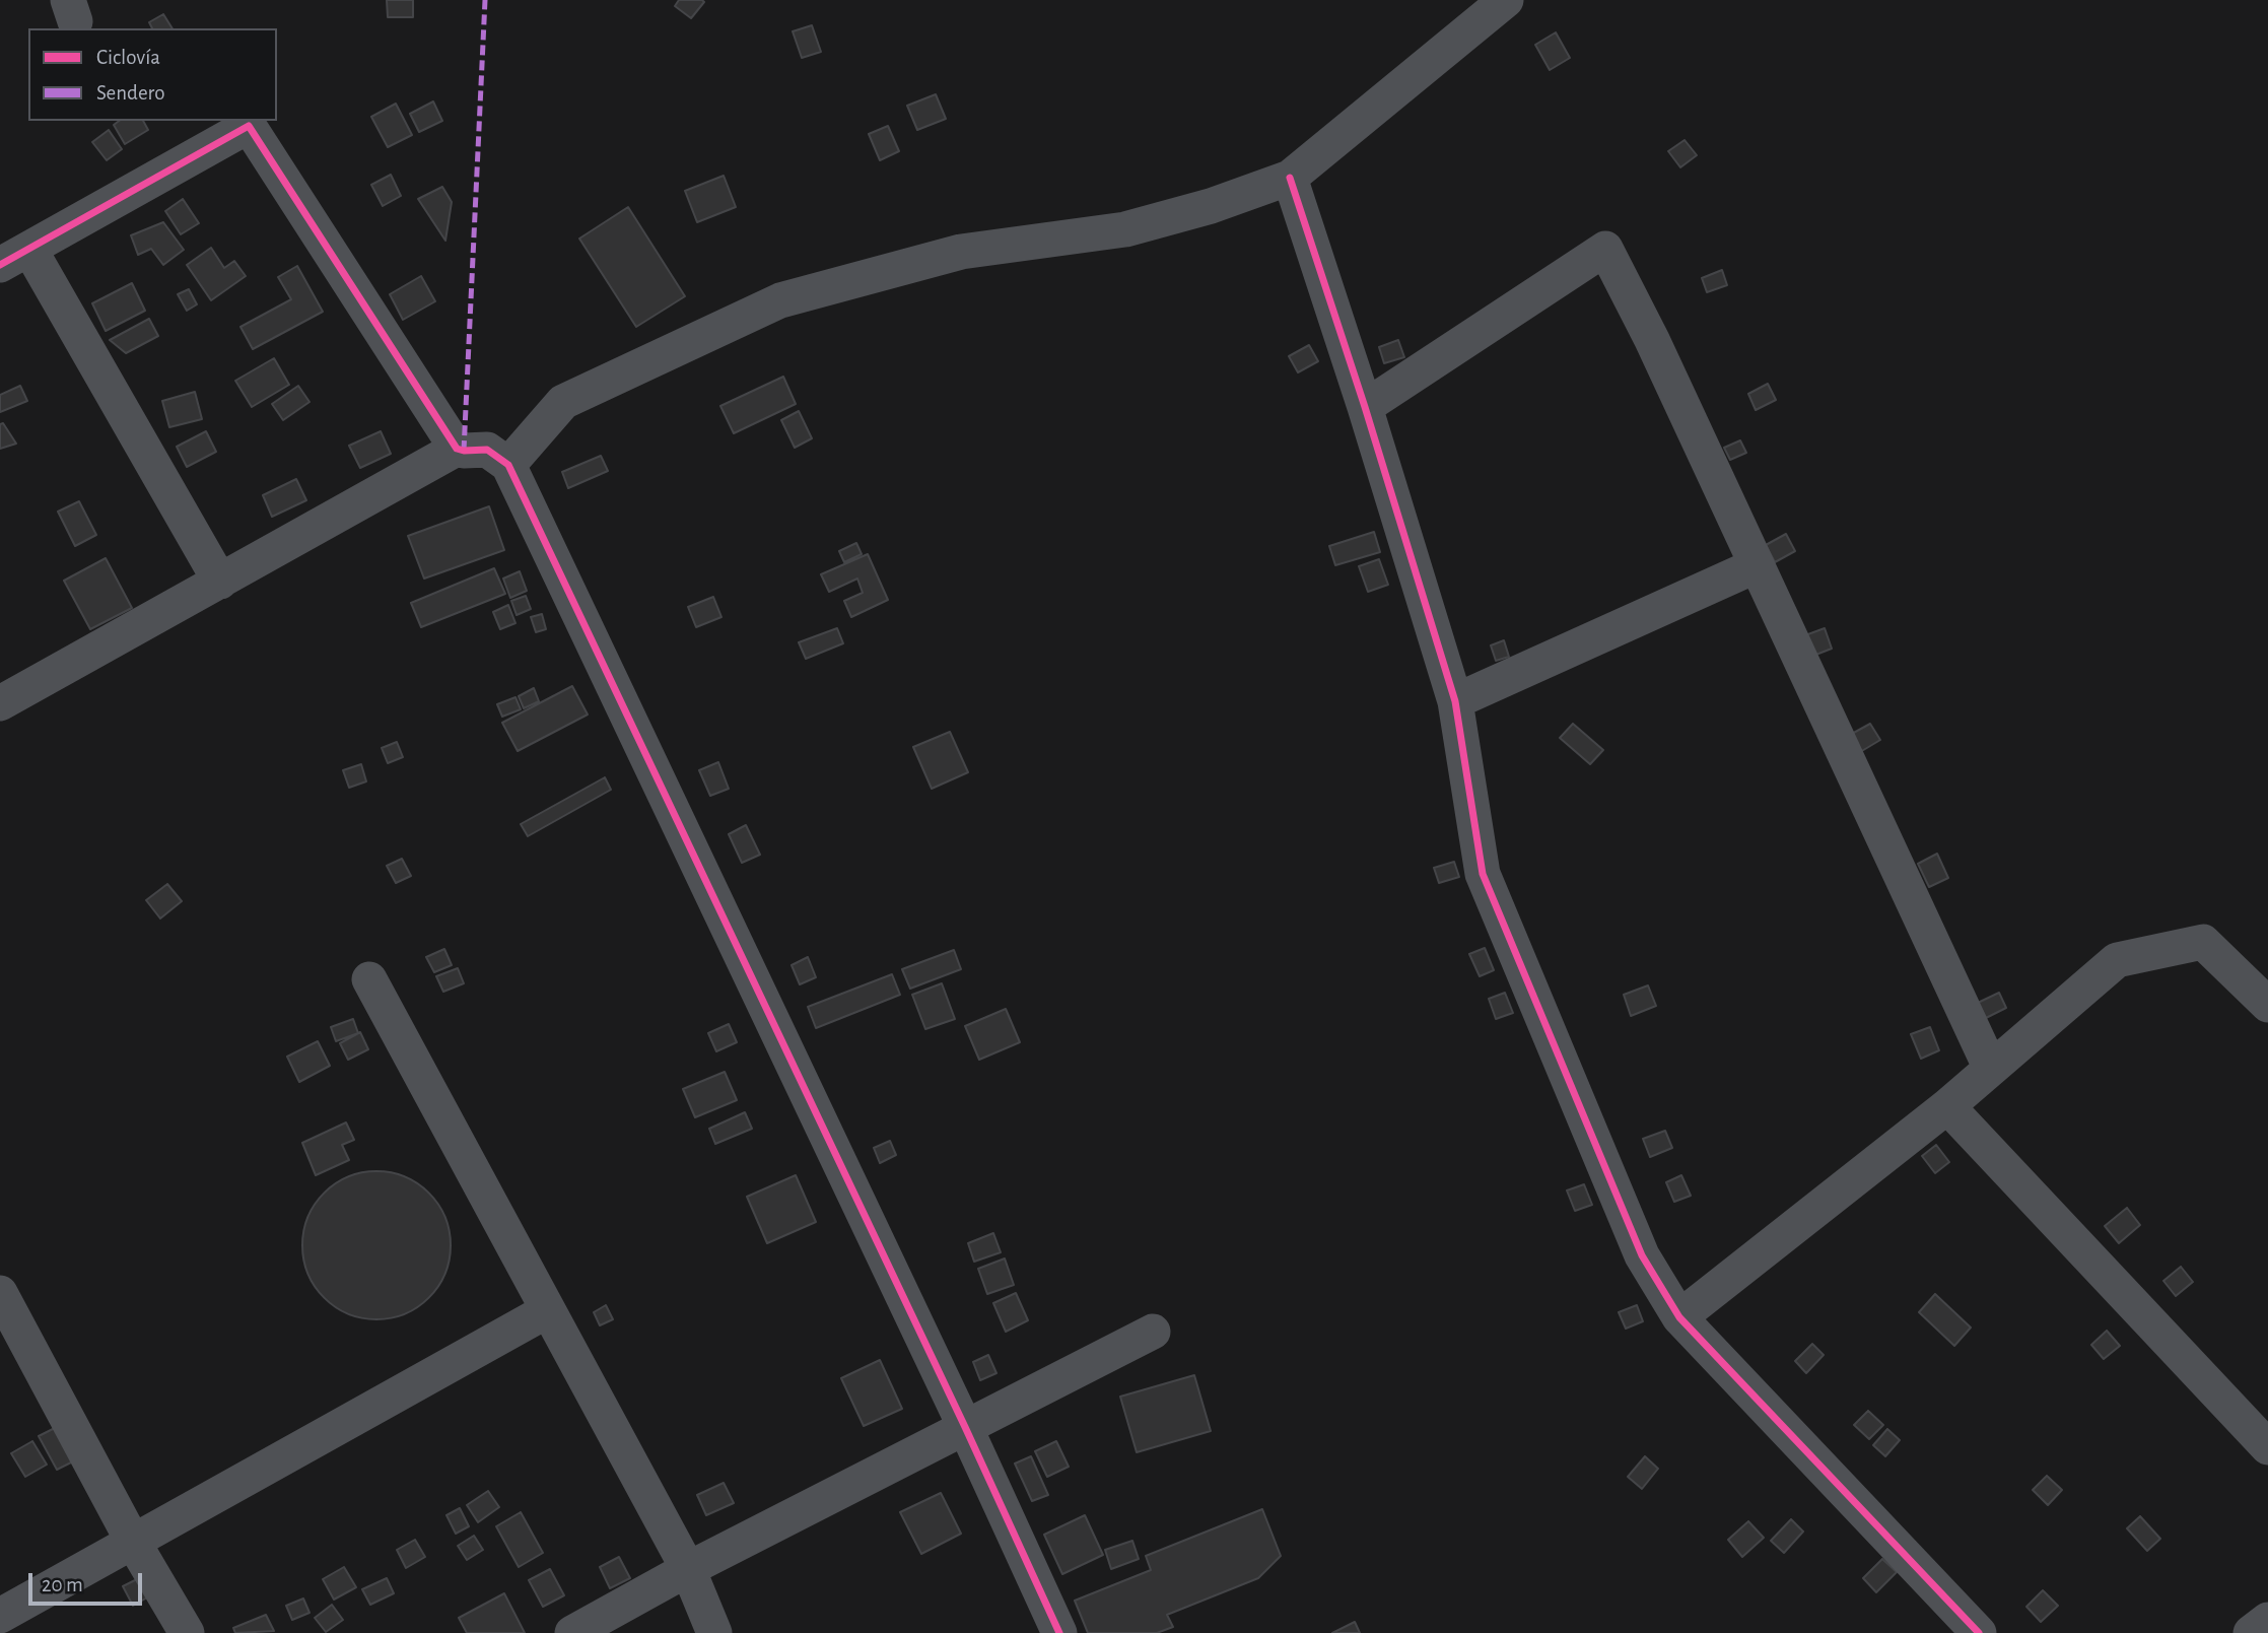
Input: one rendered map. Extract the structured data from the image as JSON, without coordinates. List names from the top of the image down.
{
  "legend": ["Ciclovía", "Sendero"],
  "scale_bar": "20 m"
}
